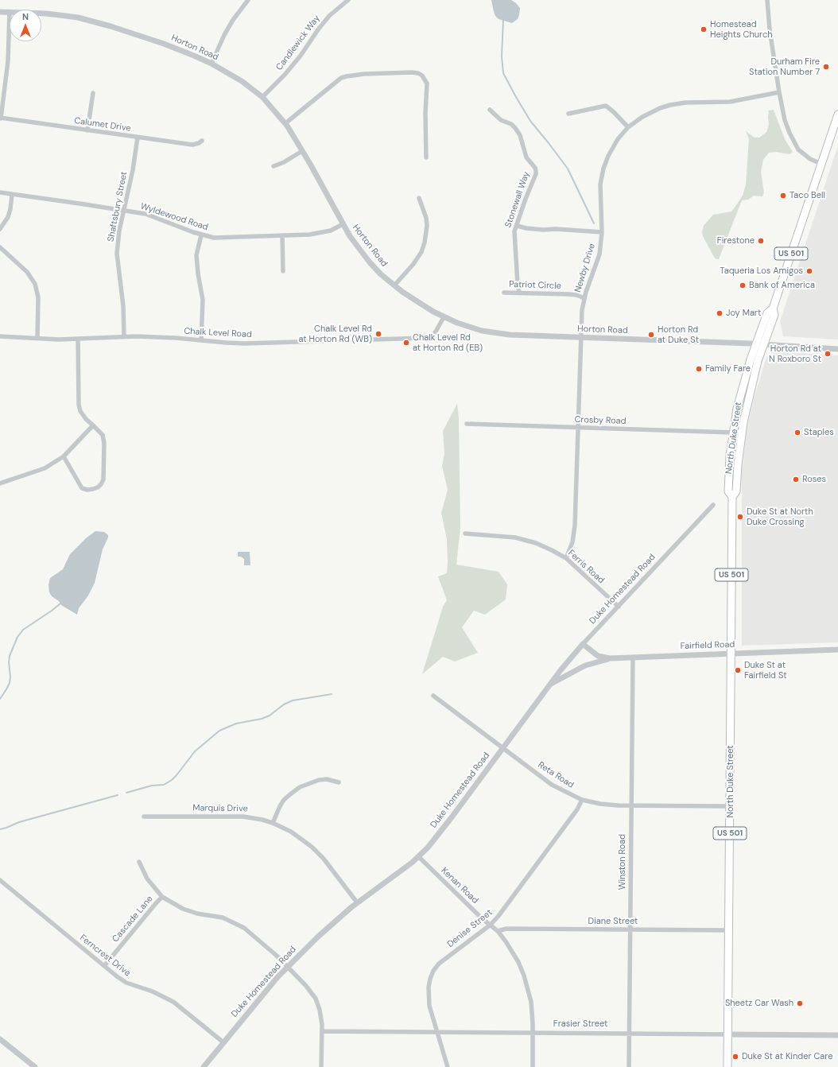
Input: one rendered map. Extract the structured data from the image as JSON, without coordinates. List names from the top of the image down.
{
  "streets": {
    "highway": ["US 501", "North Duke Street"],
    "street": [
      "Candlewick Way",
      "Horton Road",
      "Calumet Drive",
      "Stonewall Way",
      "Shaftsbury Street",
      "Wyldewood Road",
      "Newby Drive",
      "Patriot Circle",
      "Chalk Level Road",
      "Crosby Road",
      "Ferris Road",
      "Duke Homestead Road",
      "Fairfield Road",
      "Reta Road",
      "Marquis Drive",
      "Winston Road",
      "Kenan Road",
      "Cascade Lane",
      "Diane Street",
      "Denise Street",
      "Ferncrest Drive",
      "Frasier Street"
    ]
  },
  "crossings": [
    ["Candlewick Way", "Horton Road"],
    ["Horton Road", "Wyldewood Road"],
    ["Horton Road", "Newby Drive"],
    ["Horton Road", "Chalk Level Road"],
    ["Horton Road", "North Duke Street"],
    ["Calumet Drive", "Shaftsbury Street"],
    ["Stonewall Way", "Patriot Circle"],
    ["Shaftsbury Street", "Wyldewood Road"],
    ["Shaftsbury Street", "Chalk Level Road"],
    ["Newby Drive", "Patriot Circle"],
    ["Newby Drive", "Crosby Road"],
    ["Newby Drive", "Ferris Road"],
    ["Crosby Road", "North Duke Street"],
    ["North Duke Street", "Fairfield Road"],
    ["North Duke Street", "Reta Road"],
    ["North Duke Street", "Diane Street"],
    ["North Duke Street", "Frasier Street"],
    ["Ferris Road", "Duke Homestead Road"],
    ["Duke Homestead Road", "Fairfield Road"],
    ["Duke Homestead Road", "Reta Road"],
    ["Duke Homestead Road", "Marquis Drive"],
    ["Duke Homestead Road", "Kenan Road"],
    ["Duke Homestead Road", "Ferncrest Drive"],
    ["Fairfield Road", "Winston Road"],
    ["Reta Road", "Winston Road"],
    ["Reta Road", "Denise Street"],
    ["Winston Road", "Diane Street"],
    ["Winston Road", "Frasier Street"],
    ["Kenan Road", "Diane Street"],
    ["Kenan Road", "Denise Street"],
    ["Kenan Road", "Frasier Street"],
    ["Cascade Lane", "Ferncrest Drive"],
    ["Denise Street", "Frasier Street"]
  ],
  "places": [
    "Homestead Heights Church",
    "Durham Fire Station Number 7",
    "Taco Bell",
    "Firestone",
    "Taqueria Los Amigos",
    "Bank of America",
    "Joy Mart",
    "Chalk Level Rd at Horton Rd (WB)",
    "Horton Rd at Duke St",
    "Chalk Level Rd at Horton Rd (EB)",
    "Horton Rd at N Roxboro St",
    "Family Fare",
    "Staples",
    "Roses",
    "Duke St at North Duke Crossing",
    "Duke St at Fairfield St",
    "Sheetz Car Wash",
    "Duke St at Kinder Care"
  ],
  "north": "top"
}
